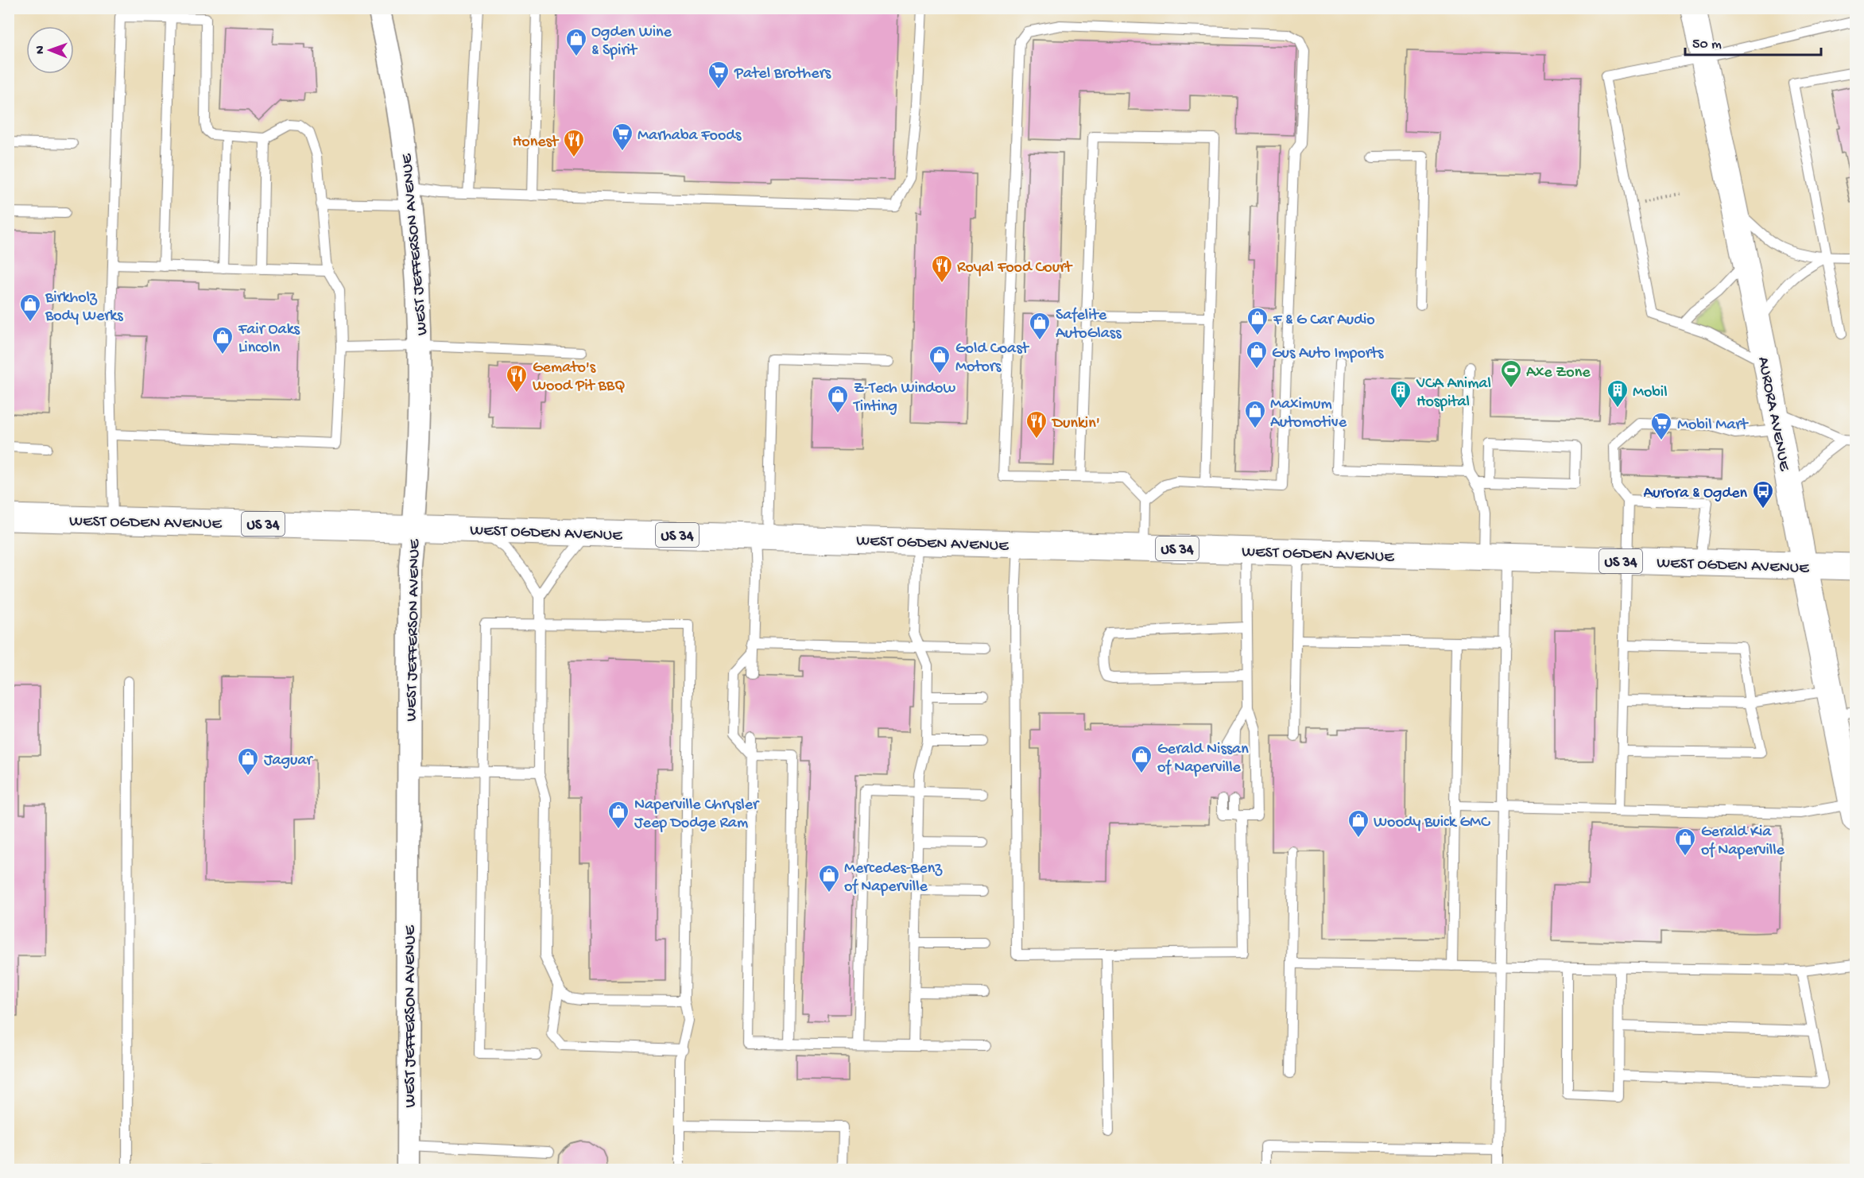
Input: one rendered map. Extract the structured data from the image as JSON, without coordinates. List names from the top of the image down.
{
  "streets": {
    "main road": ["AURORA AVENUE", "WEST OGDEN AVENUE", "US 34"],
    "street": ["WEST JEFFERSON AVENUE"]
  },
  "crossings": [
    ["WEST JEFFERSON AVENUE", "WEST OGDEN AVENUE"],
    ["AURORA AVENUE", "WEST OGDEN AVENUE"]
  ],
  "places": {
    "shop": [
      "Ogden Wine & Spirit",
      "Birkholz Body Werks",
      "F & G Car Audio",
      "Safelite AutoGlass",
      "Fair Oaks Lincoln",
      "Gus Auto Imports",
      "Gold Coast Motors",
      "Z-Tech Window Tinting",
      "Maximum Automotive",
      "Gerald Nissan of Naperville",
      "Jaguar",
      "Naperville Chrysler Jeep Dodge Ram",
      "Woody Buick GMC",
      "Gerald Kia of Naperville",
      "Mercedes-Benz of Naperville"
    ],
    "supermarket": ["Patel Brothers", "Marhaba Foods", "Mobil Mart"],
    "restaurant": [
      "Honest",
      "Royal Food Court",
      "Gemato's Wood Pit BBQ",
      "Dunkin'"
    ],
    "sports": ["Axe Zone"],
    "building": ["Mobil", "VCA Animal Hospital"],
    "bus stop": ["Aurora & Ogden"]
  },
  "scale_bar": "50 m",
  "north": "left"
}
